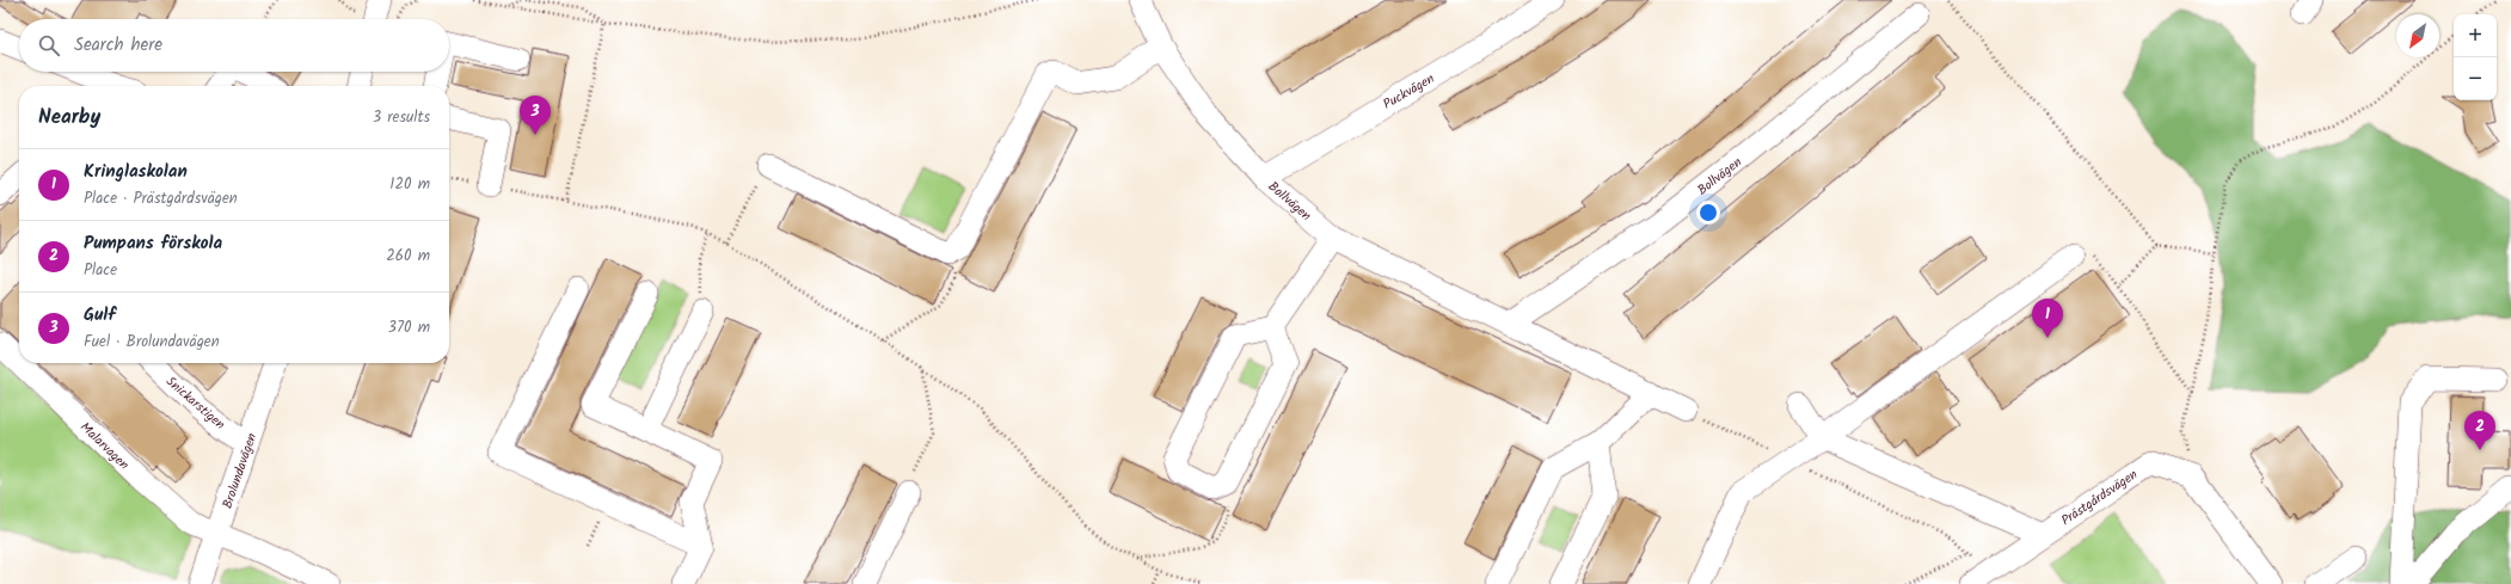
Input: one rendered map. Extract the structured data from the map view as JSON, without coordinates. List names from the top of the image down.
{
  "streets": {
    "street": [
      "Puckvägen",
      "Bollvägen",
      "Snickarstigen",
      "Malarvagen",
      "Brolundavägen",
      "Prästgårdsvägen"
    ]
  },
  "crossings": [
    ["Puckvägen", "Bollvägen"],
    ["Snickarstigen", "Brolundavägen"],
    ["Malarvagen", "Brolundavägen"]
  ],
  "north": "bottom left",
  "page": {
    "map_buttons": ["+", "−"],
    "search": "Search here",
    "heading": ["Nearby", "3 results"],
    "pins": ["3", "1", "2"],
    "list": [
      {
        "mark": "1",
        "name": "Kringlaskolan",
        "note": "Place · Prästgårdsvägen",
        "value": "120 m"
      },
      {
        "mark": "2",
        "name": "Pumpans förskola",
        "note": "Place",
        "value": "260 m"
      },
      {
        "mark": "3",
        "name": "Gulf",
        "note": "Fuel · Brolundavägen",
        "value": "370 m"
      }
    ]
  }
}
